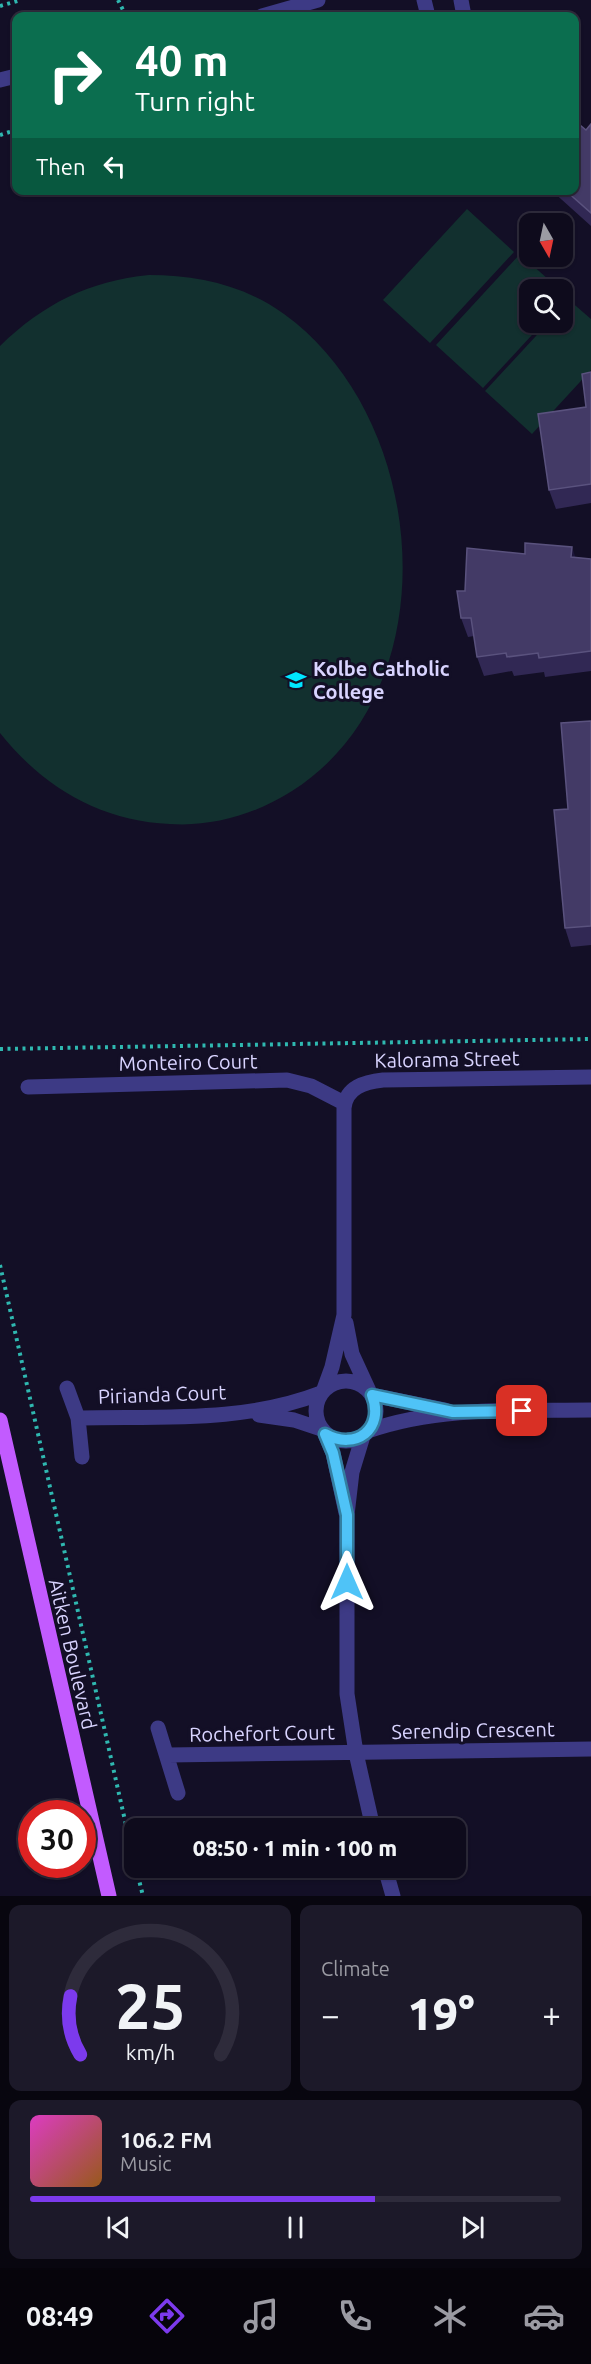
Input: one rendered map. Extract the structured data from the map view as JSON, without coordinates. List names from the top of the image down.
{
  "streets": {
    "main road": ["Aitken Boulevard"],
    "street": [
      "Kalorama Street",
      "Monteiro Court",
      "Pirianda Court",
      "Serendip Crescent",
      "Rochefort Court"
    ]
  },
  "crossings": [
    ["Kalorama Street", "Monteiro Court"],
    ["Serendip Crescent", "Rochefort Court"]
  ],
  "places": {
    "school or university": ["Kolbe Catholic College"]
  },
  "north": "bottom",
  "page": {
    "turn": ["40 m", "Turn right"],
    "then": "Then",
    "limit": "30",
    "trip": "08:50 · 1 min · 100 m",
    "tile": "Climate",
    "heat": ["−", "19°", "+"],
    "song": ["106.2 FM", "Music"],
    "tabs": "08:49",
    "gauge": ["25", "km/h"]
  }
}
